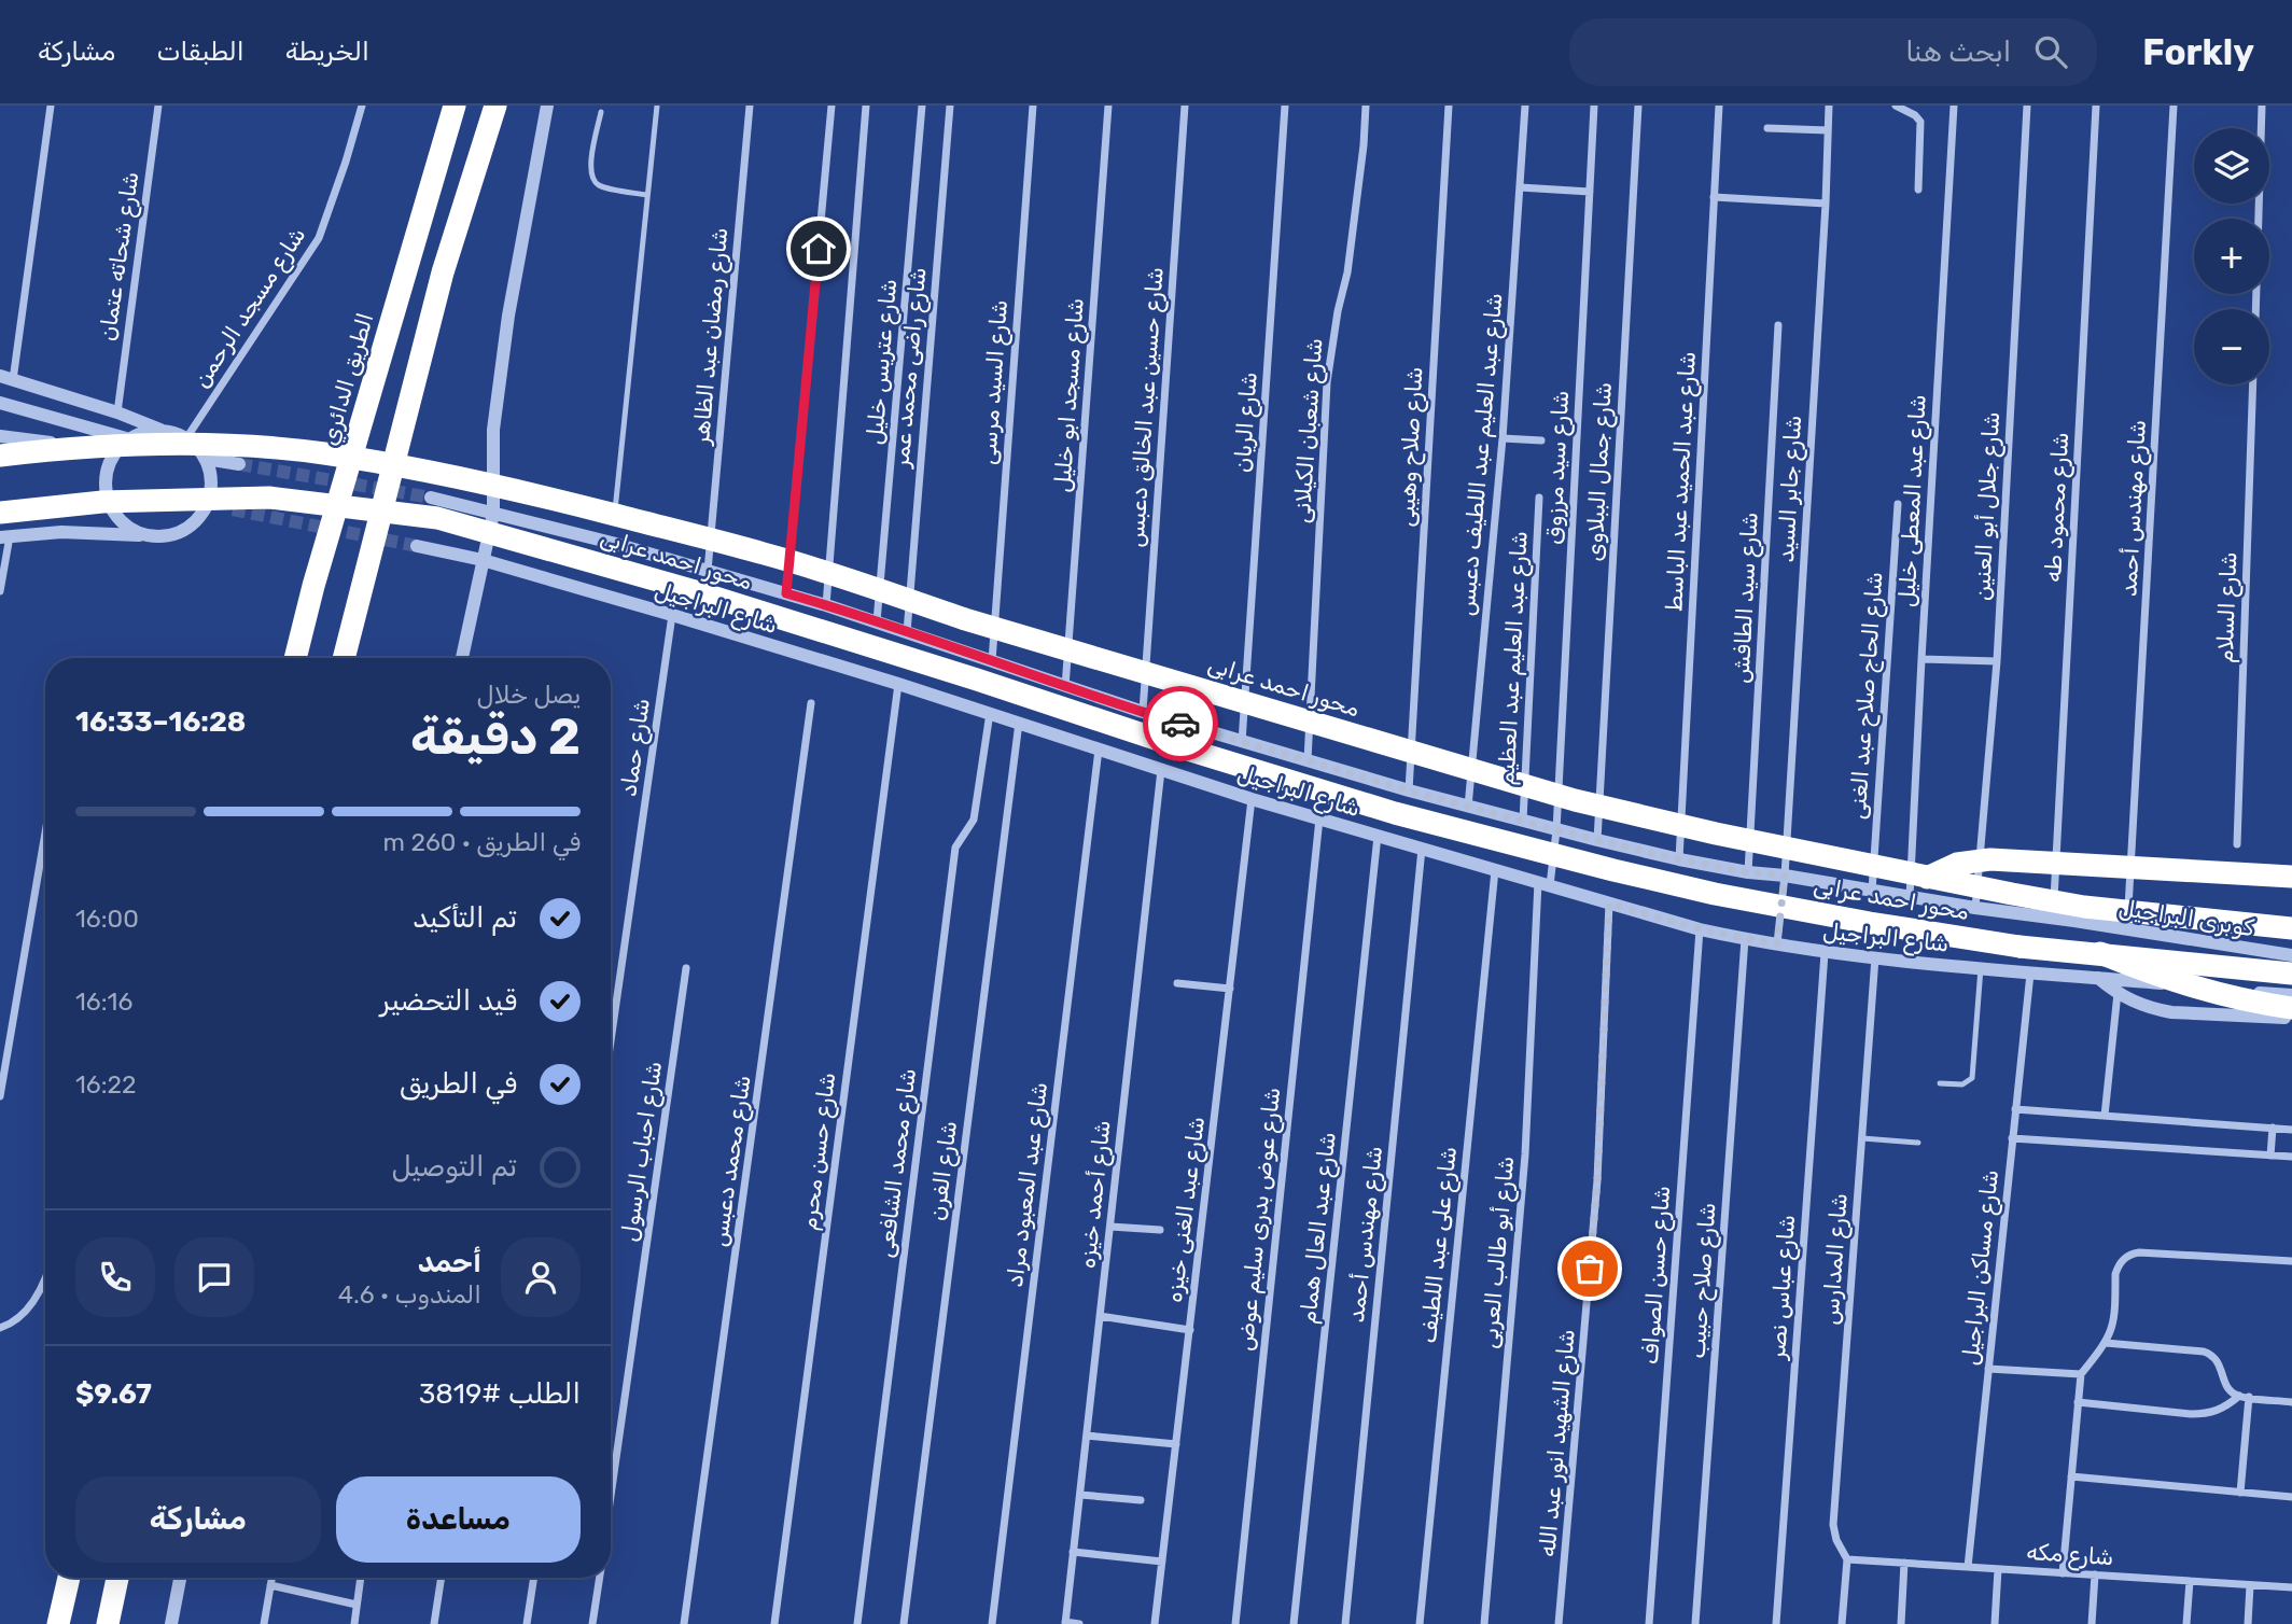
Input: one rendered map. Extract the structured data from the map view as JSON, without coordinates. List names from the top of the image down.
{
  "streets": {
    "highway": ["الطريق الدائري", "محور احمد عرابى"],
    "street": [
      "شارع شحاته عتمان",
      "شارع مسجد الرحمن",
      "شارع رمضان عبد الظاهر",
      "شارع عتريس خليل",
      "شارع راضى محمد عمر",
      "شارع السيد مرسى",
      "شارع مسجد ابو خليل",
      "شارع حسين عبد الخالق دعبس",
      "شارع الريان",
      "شارع شعبان الكيلانى",
      "شارع صلاح وهيبى",
      "شارع عبد العليم عبد اللطيف دعبس",
      "شارع سيد مرزوق",
      "شارع جمال الببلاوى",
      "شارع عبد الحميد عبد الباسط",
      "شارع جابر السيد",
      "شارع عبد المعطى خليل",
      "شارع جلال أبو العنين",
      "شارع محمود طه",
      "شارع مهندس أحمد",
      "شارع سيد الطافش",
      "شارع البراجيل",
      "شارع السلام",
      "شارع عبد العليم عبد العظيم",
      "شارع الحاج صلاح عبد الغنى",
      "شارع حماد",
      "كوبرى البراجيل",
      "شارع احباب الرسول",
      "شارع حسن محرم",
      "شارع محمد دعبس",
      "شارع محمد الشافعى",
      "شارع الفرن",
      "شارع عبد المعبود مراد",
      "شارع أحمد خيزه",
      "شارع عبد الغنى خيزه",
      "شارع عوض بدرى سليم عوض",
      "شارع عبد العال همام",
      "شارع على عبد اللطيف",
      "شارع أبو طالب العربى",
      "شارع المدارس",
      "شارع مساكن البراجيل",
      "شارع حسن الصواف",
      "شارع صلاح حبيب",
      "شارع عباس نصر",
      "شارع الشهيد انور عبد الله",
      "شارع مكه"
    ]
  },
  "crossings": [
    ["شارع رمضان عبد الظاهر", "شارع البراجيل"],
    ["شارع عتريس خليل", "شارع البراجيل"],
    ["شارع راضى محمد عمر", "شارع البراجيل"],
    ["شارع السيد مرسى", "شارع البراجيل"],
    ["شارع مسجد ابو خليل", "شارع البراجيل"],
    ["شارع حسين عبد الخالق دعبس", "شارع البراجيل"],
    ["شارع الريان", "شارع البراجيل"],
    ["شارع شعبان الكيلانى", "شارع البراجيل"],
    ["شارع صلاح وهيبى", "شارع البراجيل"],
    ["شارع عبد العليم عبد اللطيف دعبس", "شارع البراجيل"],
    ["شارع سيد مرزوق", "شارع البراجيل"],
    ["شارع سيد مرزوق", "شارع أبو طالب العربى"],
    ["شارع جمال الببلاوى", "شارع البراجيل"],
    ["شارع عبد الحميد عبد الباسط", "شارع البراجيل"],
    ["شارع جابر السيد", "شارع البراجيل"],
    ["شارع عبد المعطى خليل", "شارع البراجيل"],
    ["شارع جلال أبو العنين", "شارع البراجيل"],
    ["شارع مهندس أحمد", "شارع البراجيل"],
    ["شارع سيد الطافش", "شارع البراجيل"],
    ["شارع البراجيل", "شارع عبد العليم عبد العظيم"],
    ["شارع البراجيل", "شارع الحاج صلاح عبد الغنى"],
    ["شارع البراجيل", "شارع حماد"],
    ["شارع البراجيل", "كوبرى البراجيل"],
    ["شارع البراجيل", "شارع حسن محرم"],
    ["شارع البراجيل", "شارع محمد الشافعى"],
    ["شارع البراجيل", "شارع الفرن"],
    ["شارع البراجيل", "شارع عبد المعبود مراد"],
    ["شارع البراجيل", "شارع أحمد خيزه"],
    ["شارع البراجيل", "شارع عبد الغنى خيزه"],
    ["شارع البراجيل", "شارع عوض بدرى سليم عوض"],
    ["شارع البراجيل", "شارع عبد العال همام"],
    ["شارع البراجيل", "شارع على عبد اللطيف"],
    ["شارع البراجيل", "شارع أبو طالب العربى"],
    ["شارع البراجيل", "شارع المدارس"],
    ["شارع البراجيل", "شارع مساكن البراجيل"],
    ["شارع البراجيل", "شارع حسن الصواف"],
    ["شارع البراجيل", "شارع صلاح حبيب"],
    ["شارع البراجيل", "شارع عباس نصر"],
    ["شارع البراجيل", "شارع الشهيد انور عبد الله"],
    ["شارع المدارس", "شارع مكه"],
    ["شارع مساكن البراجيل", "شارع مكه"]
  ],
  "page": {
    "header": "Forkly",
    "search": "ابحث هنا",
    "nav": ["الخريطة", "الطبقات", "مشاركة"],
    "map_buttons": ["+", "−"],
    "heading": ["2 دقيقة", "يصل خلال", "16:28–16:33"],
    "panel": [
      "أحمد",
      "المندوب · 4.6",
      "الطلب #3819",
      "$9.67"
    ],
    "bar": "في الطريق · 260 m",
    "list": [
      ["تم التأكيد", "16:00"],
      ["قيد التحضير", "16:16"],
      ["في الطريق", "16:22"],
      "تم التوصيل"
    ],
    "buttons": ["مساعدة", "مشاركة"]
  }
}
